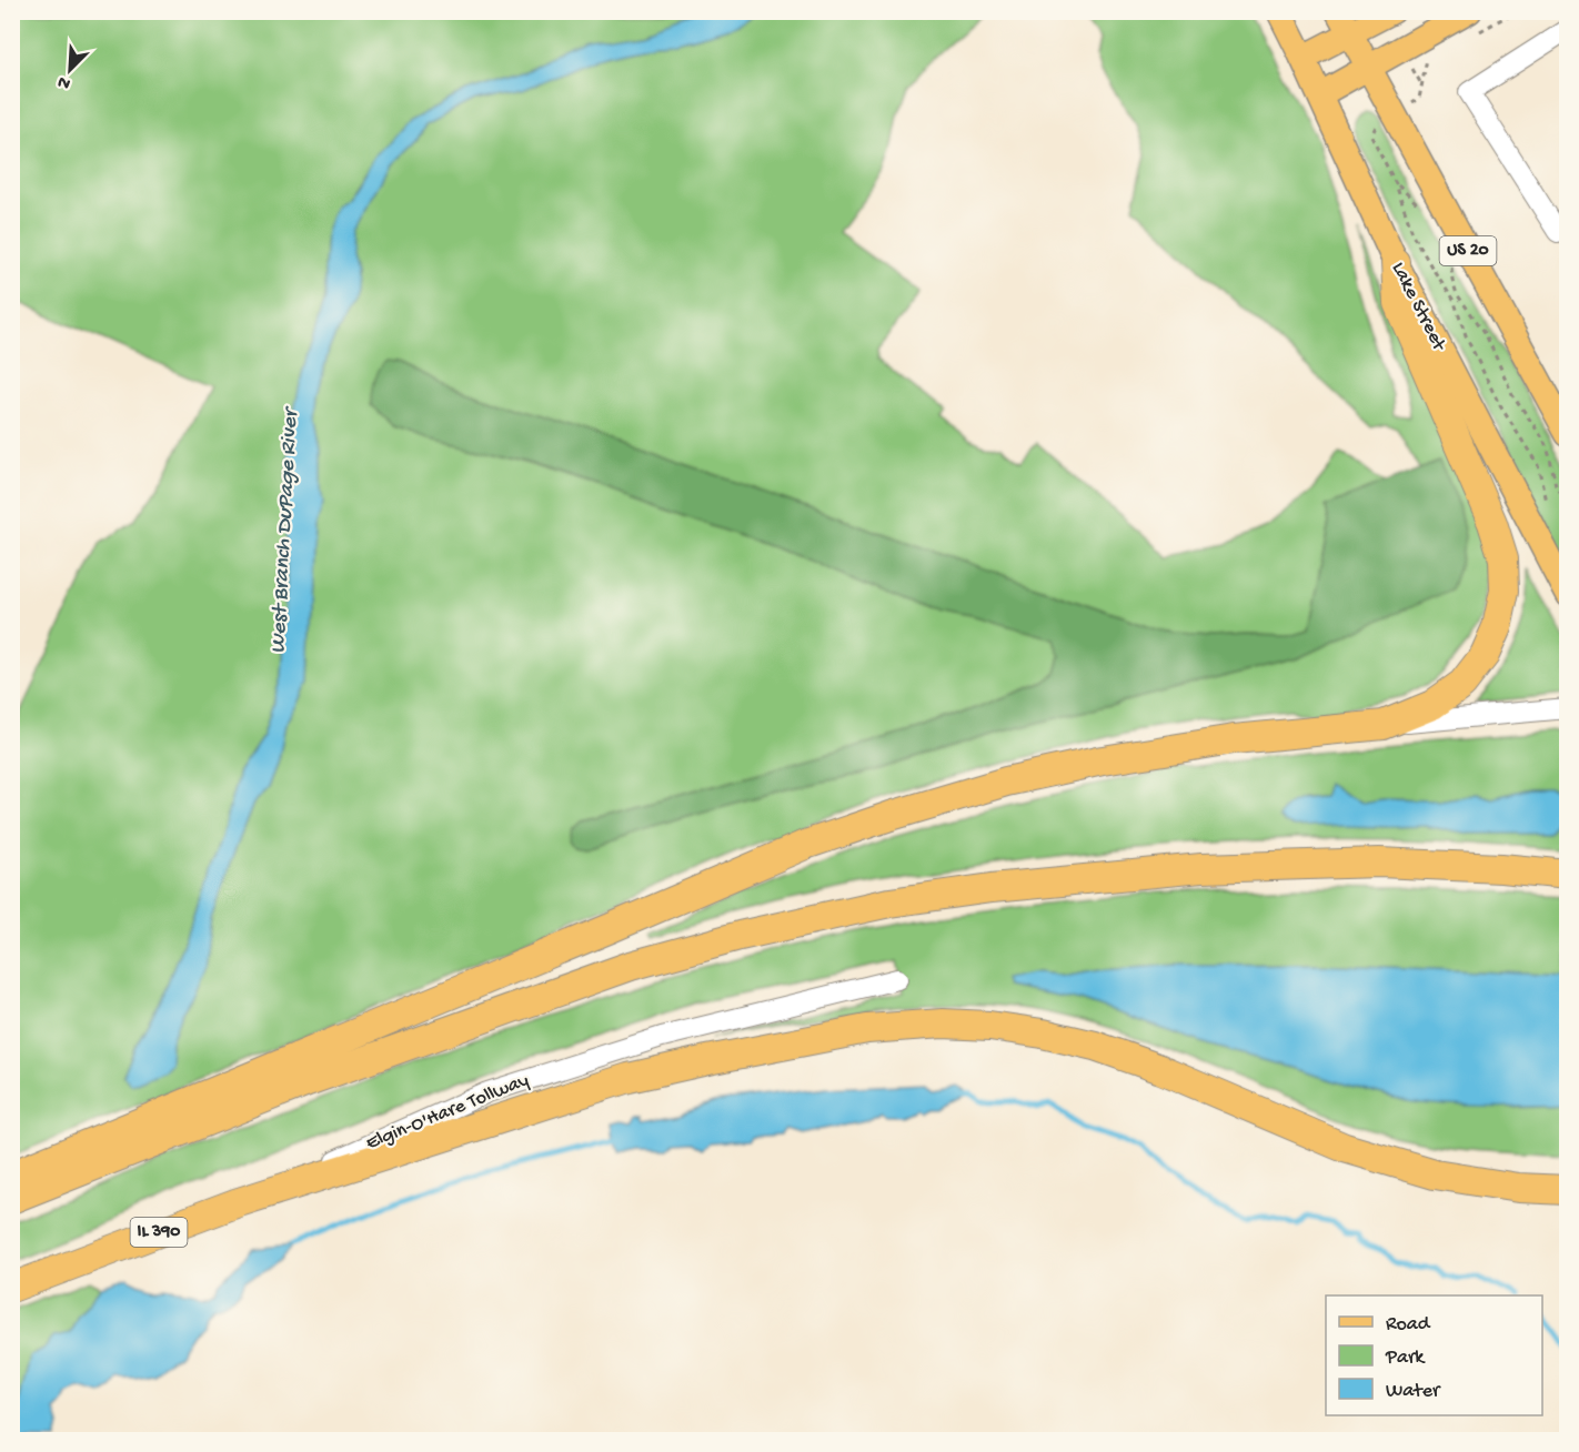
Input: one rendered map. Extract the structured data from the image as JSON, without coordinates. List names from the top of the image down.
{
  "streets": {
    "highway": ["Elgin-O'Hare Tollway", "IL 390"],
    "main road": ["US 20", "Lake Street"]
  },
  "water": ["West Branch DuPage River"],
  "legend": ["Road", "Park", "Water"],
  "north": "bottom left"
}
